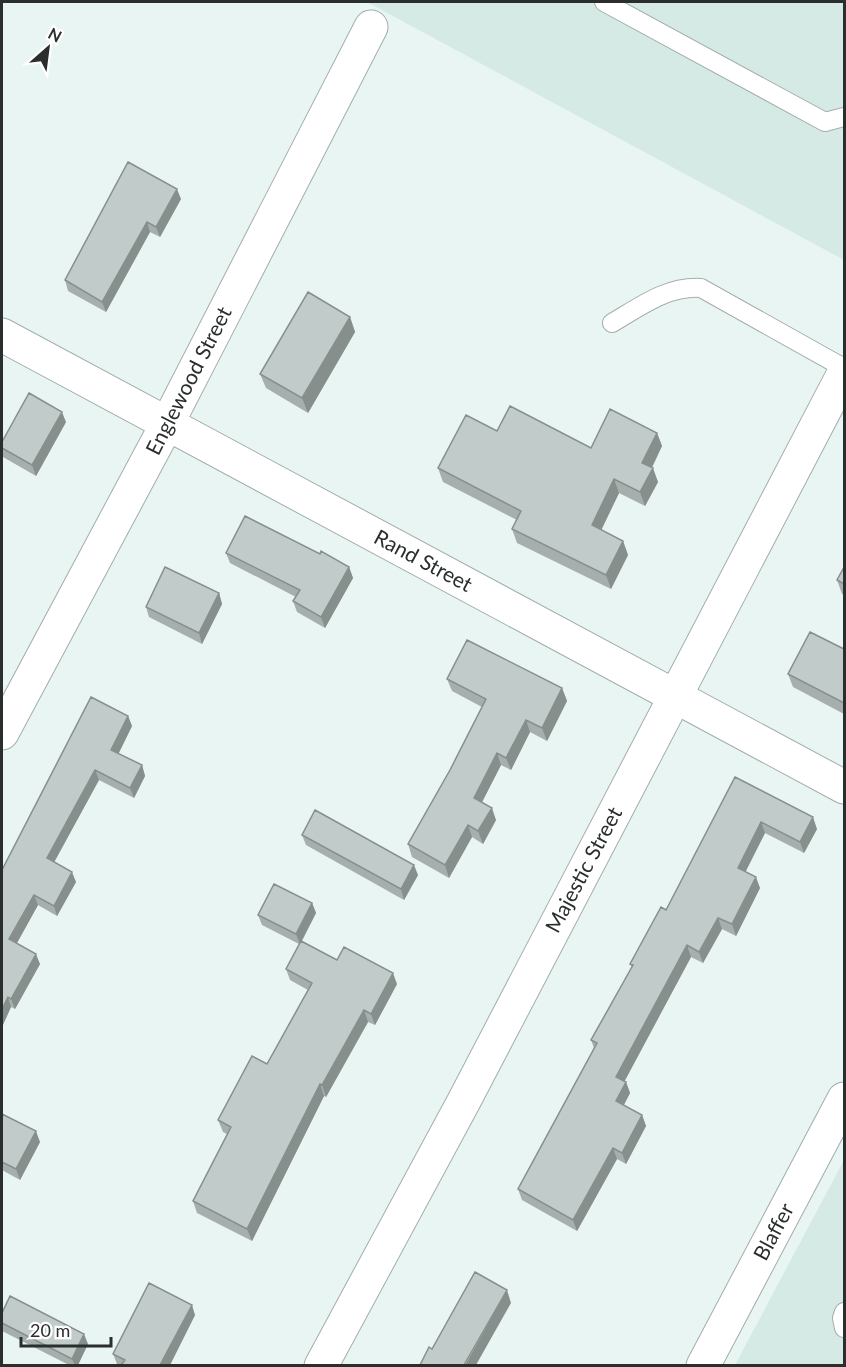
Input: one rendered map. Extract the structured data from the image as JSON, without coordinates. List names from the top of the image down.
{
  "streets": {
    "street": [
      "Englewood Street",
      "Rand Street",
      "Majestic Street",
      "Blaffer"
    ]
  },
  "crossings": [
    ["Englewood Street", "Rand Street"],
    ["Rand Street", "Majestic Street"]
  ],
  "scale_bar": "20 m",
  "north": "top right"
}
